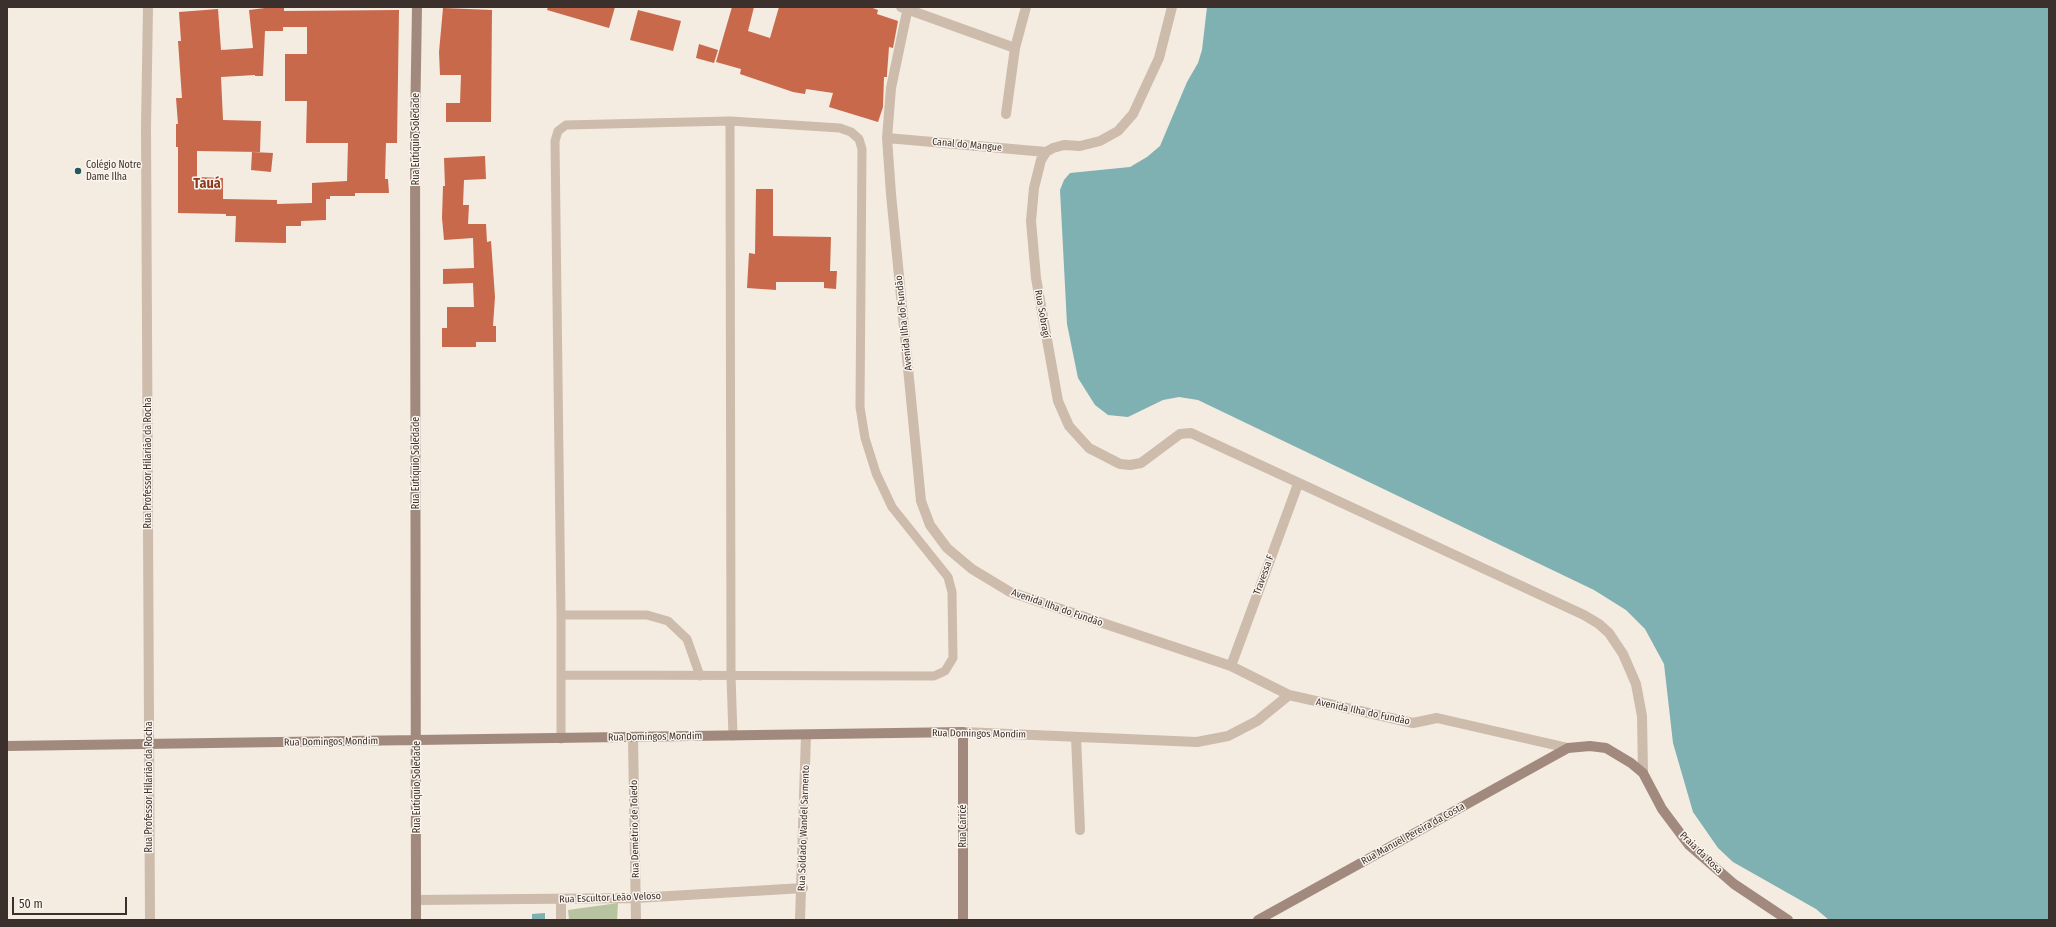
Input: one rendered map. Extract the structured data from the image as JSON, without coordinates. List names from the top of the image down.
{
  "streets": {
    "street": [
      "Rua Eutíquio Soledade",
      "Canal do Mangue",
      "Rua Sobragí",
      "Avenida Ilha do Fundão",
      "Rua Professor Hilarião da Rocha",
      "Travessa F",
      "Rua Domingos Mondim",
      "Rua Caricé",
      "Rua Soldado Wandel Sarmento",
      "Rua Demétrio de Toledo",
      "Rua Manuel Pereira da Costa",
      "Praia da Rosa",
      "Rua Escultor Leão Veloso"
    ]
  },
  "crossings": [
    ["Rua Eutíquio Soledade", "Rua Domingos Mondim"],
    ["Rua Eutíquio Soledade", "Rua Escultor Leão Veloso"],
    ["Canal do Mangue", "Rua Sobragí"],
    ["Canal do Mangue", "Avenida Ilha do Fundão"],
    ["Rua Sobragí", "Travessa F"],
    ["Rua Sobragí", "Praia da Rosa"],
    ["Avenida Ilha do Fundão", "Travessa F"],
    ["Avenida Ilha do Fundão", "Rua Domingos Mondim"],
    ["Avenida Ilha do Fundão", "Rua Manuel Pereira da Costa"],
    ["Avenida Ilha do Fundão", "Praia da Rosa"],
    ["Rua Professor Hilarião da Rocha", "Rua Domingos Mondim"],
    ["Rua Domingos Mondim", "Rua Caricé"],
    ["Rua Domingos Mondim", "Rua Soldado Wandel Sarmento"],
    ["Rua Domingos Mondim", "Rua Demétrio de Toledo"],
    ["Rua Soldado Wandel Sarmento", "Rua Escultor Leão Veloso"],
    ["Rua Demétrio de Toledo", "Rua Escultor Leão Veloso"],
    ["Rua Manuel Pereira da Costa", "Praia da Rosa"]
  ],
  "districts": ["Tauá"],
  "places": ["Colégio Notre Dame Ilha"],
  "scale_bar": "50 m"
}
